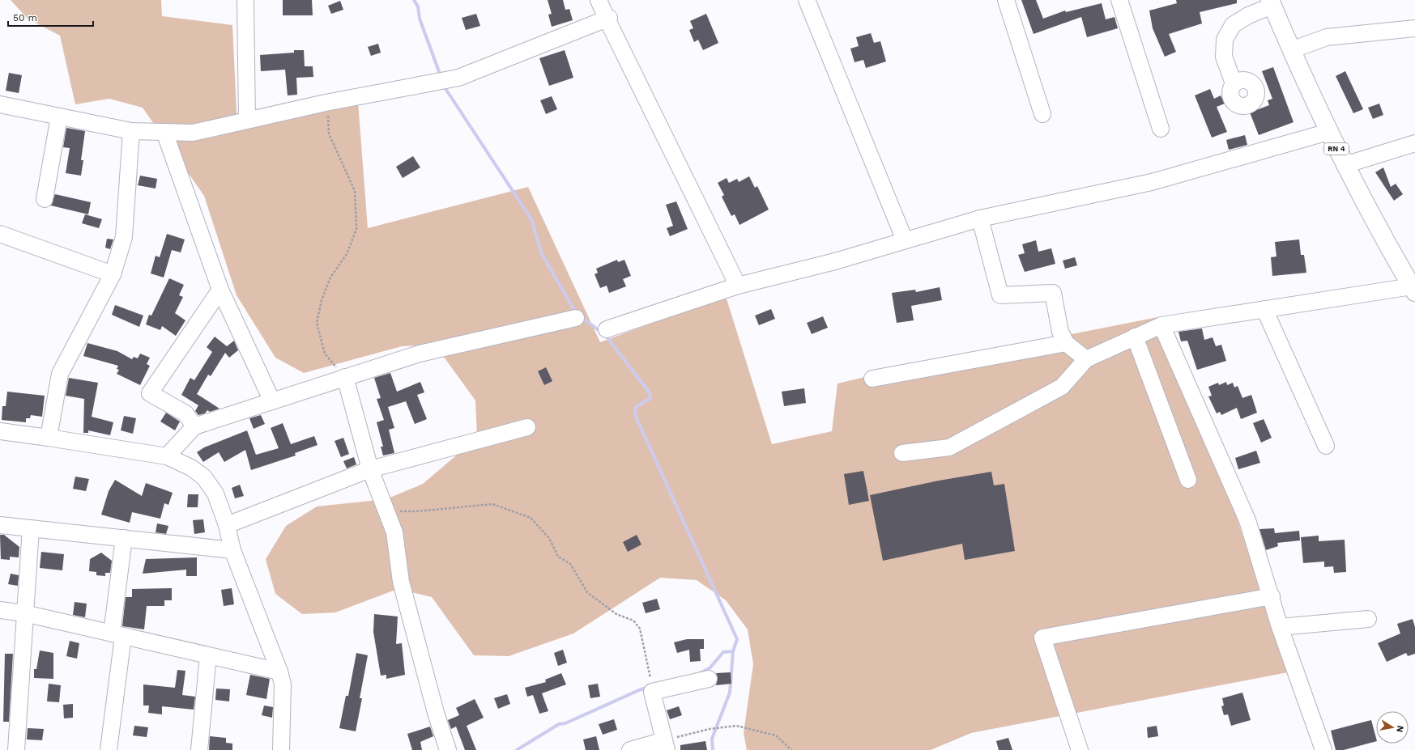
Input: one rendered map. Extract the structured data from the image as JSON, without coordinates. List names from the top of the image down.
{
  "streets": {
    "highway": ["RN 4"]
  },
  "scale_bar": "50 m",
  "north": "right"
}
